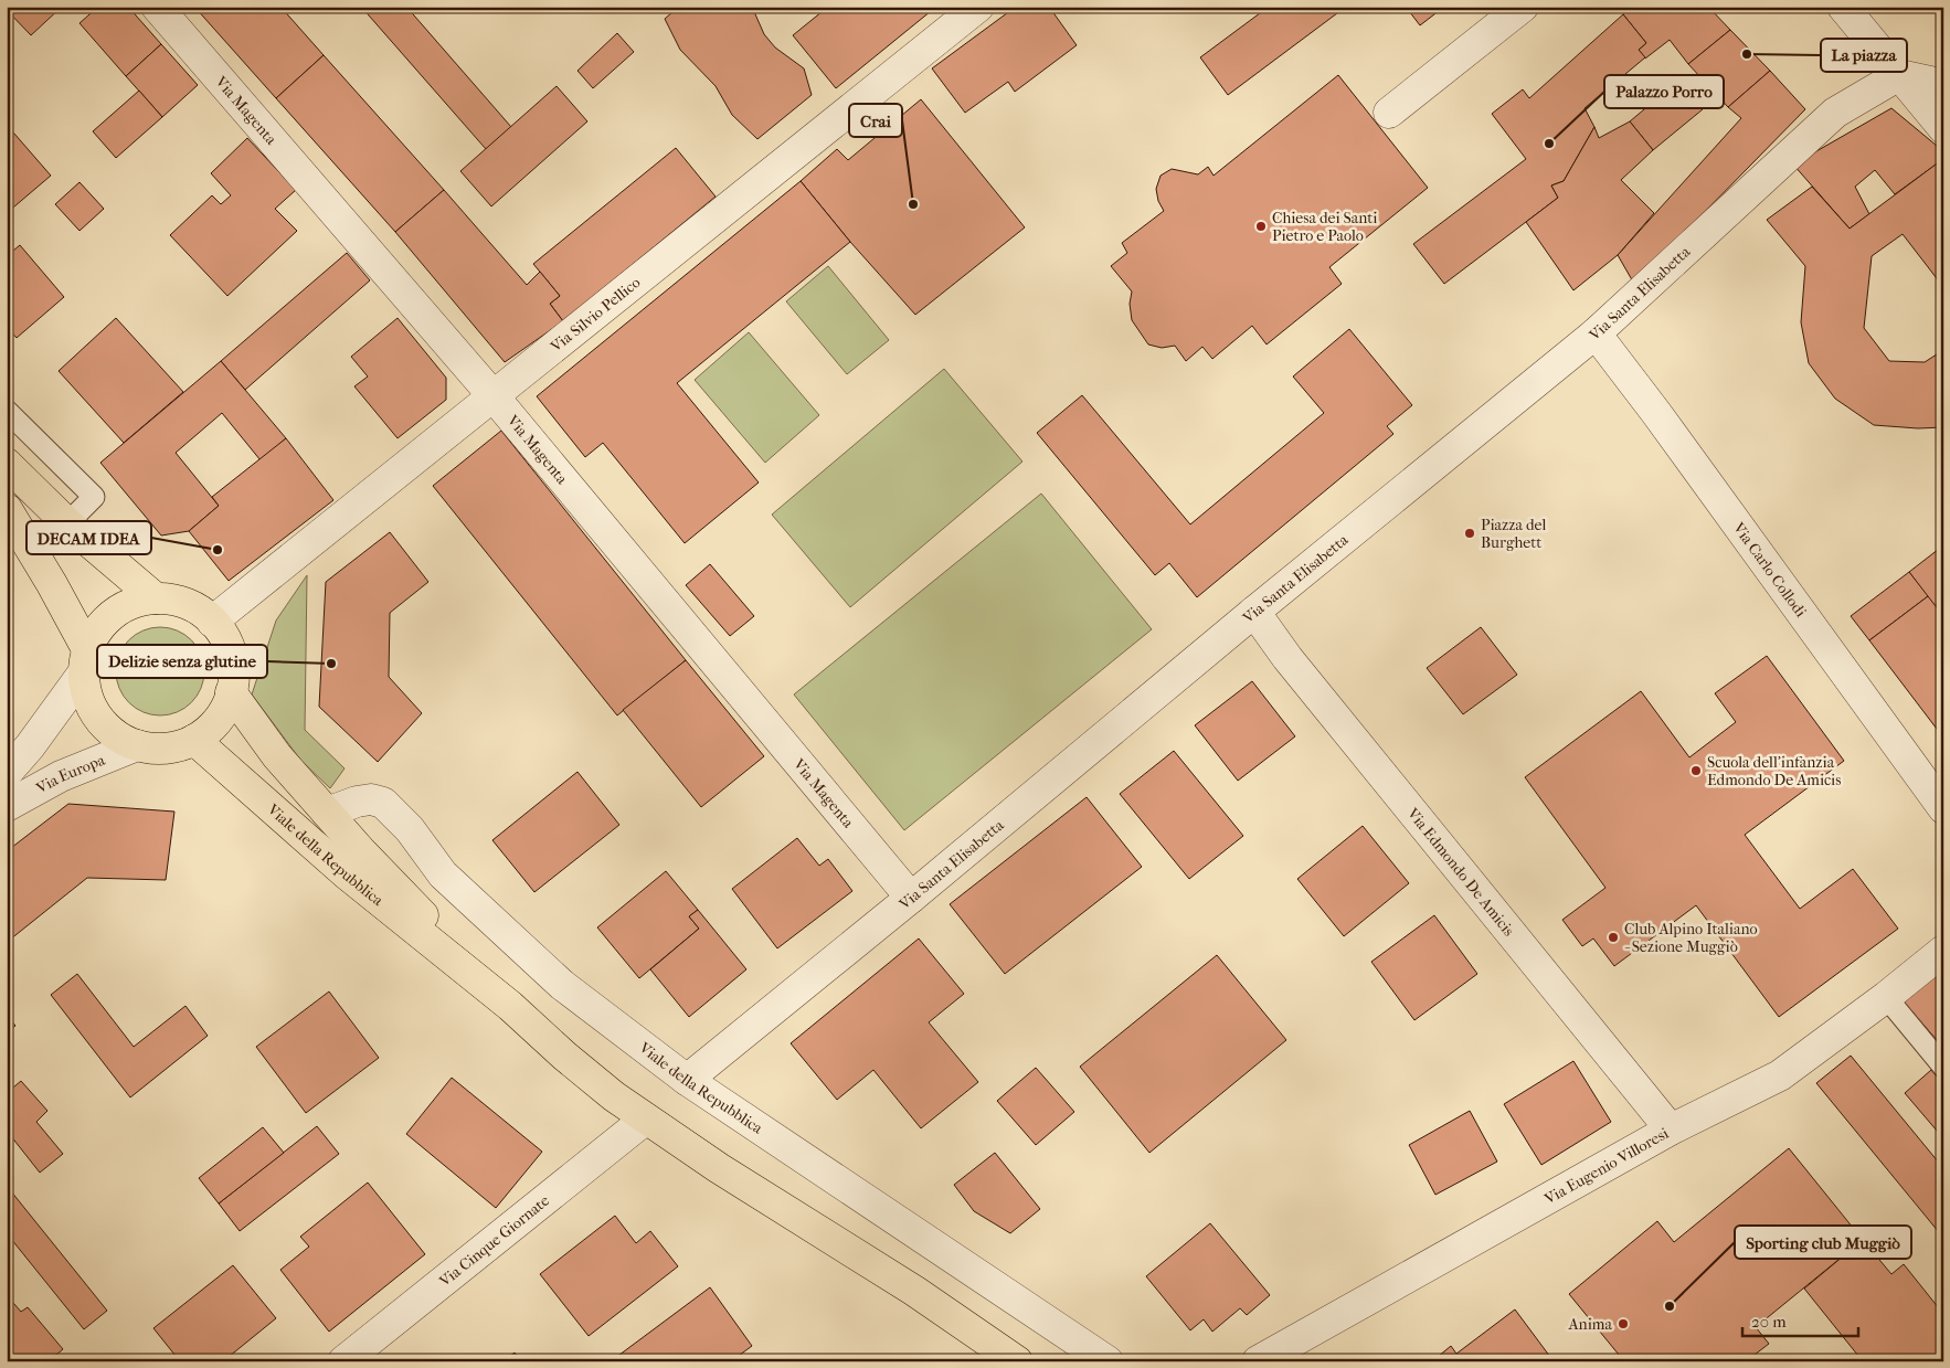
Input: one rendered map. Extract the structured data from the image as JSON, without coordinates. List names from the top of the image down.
{
  "streets": {
    "main road": ["Viale della Repubblica"],
    "street": [
      "Via Magenta",
      "Via Santa Elisabetta",
      "Via Silvio Pellico",
      "Via Carlo Collodi",
      "Via Europa",
      "Via Edmondo De Amicis",
      "Via Eugenio Villoresi",
      "Via Cinque Giornate"
    ]
  },
  "crossings": [
    ["Via Magenta", "Via Santa Elisabetta"],
    ["Via Magenta", "Via Silvio Pellico"],
    ["Via Santa Elisabetta", "Via Carlo Collodi"],
    ["Via Santa Elisabetta", "Viale della Repubblica"],
    ["Via Santa Elisabetta", "Via Edmondo De Amicis"],
    ["Via Silvio Pellico", "Via Europa"],
    ["Via Silvio Pellico", "Viale della Repubblica"],
    ["Via Europa", "Viale della Repubblica"],
    ["Viale della Repubblica", "Via Cinque Giornate"],
    ["Via Edmondo De Amicis", "Via Eugenio Villoresi"]
  ],
  "places": [
    "La piazza",
    "Palazzo Porro",
    "Crai",
    "Chiesa dei Santi Pietro e Paolo",
    "Piazza del Burghett",
    "DECAM IDEA",
    "Delizie senza glutine",
    "Scuola dell'infanzia Edmondo De Amicis",
    "Club Alpino Italiano - Sezione Muggiò",
    "Sporting club Muggiò",
    "Anima"
  ],
  "scale_bar": "20 m"
}
